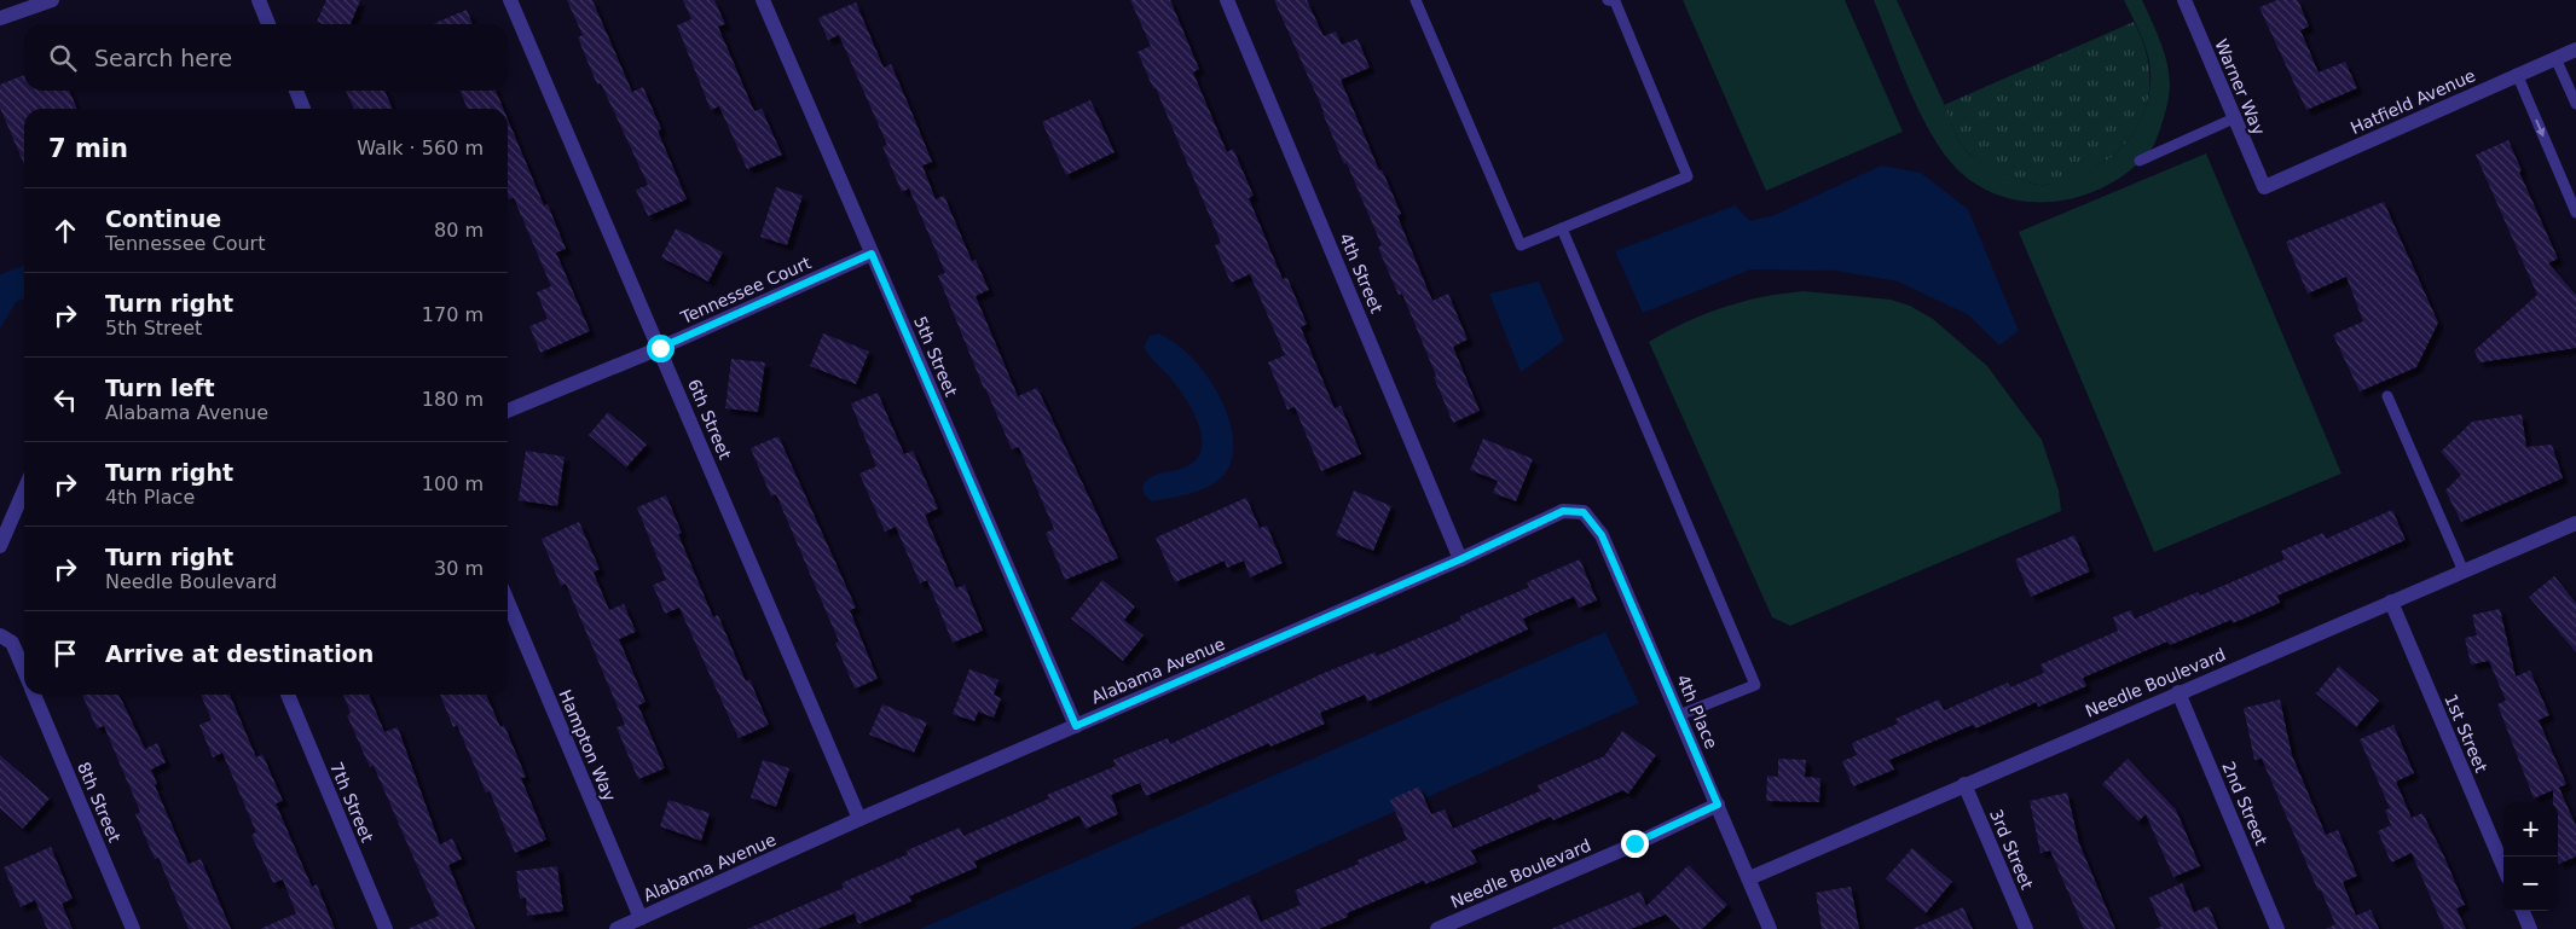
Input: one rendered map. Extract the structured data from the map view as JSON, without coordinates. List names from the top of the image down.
{
  "streets": {
    "street": [
      "Warner Way",
      "Hatfield Avenue",
      "4th Street",
      "Tennessee Court",
      "5th Street",
      "6th Street",
      "Alabama Avenue",
      "Needle Boulevard",
      "4th Place",
      "1st Street",
      "Hampton Way",
      "8th Street",
      "7th Street",
      "2nd Street",
      "3rd Street"
    ]
  },
  "crossings": [
    ["Warner Way", "Hatfield Avenue"],
    ["4th Street", "Alabama Avenue"],
    ["Tennessee Court", "5th Street"],
    ["Tennessee Court", "6th Street"],
    ["5th Street", "Alabama Avenue"],
    ["6th Street", "Alabama Avenue"],
    ["Alabama Avenue", "4th Place"],
    ["Alabama Avenue", "Hampton Way"],
    ["Needle Boulevard", "4th Place"],
    ["Needle Boulevard", "1st Street"],
    ["Needle Boulevard", "2nd Street"],
    ["Needle Boulevard", "3rd Street"]
  ],
  "page": {
    "search": "Search here",
    "heading": ["7 min", "Walk · 560 m"],
    "list": [
      ["Continue", "Tennessee Court", "80 m"],
      ["Turn right", "5th Street", "170 m"],
      ["Turn left", "Alabama Avenue", "180 m"],
      ["Turn right", "4th Place", "100 m"],
      ["Turn right", "Needle Boulevard", "30 m"],
      "Arrive at destination"
    ],
    "map_buttons": ["+", "−"]
  }
}
